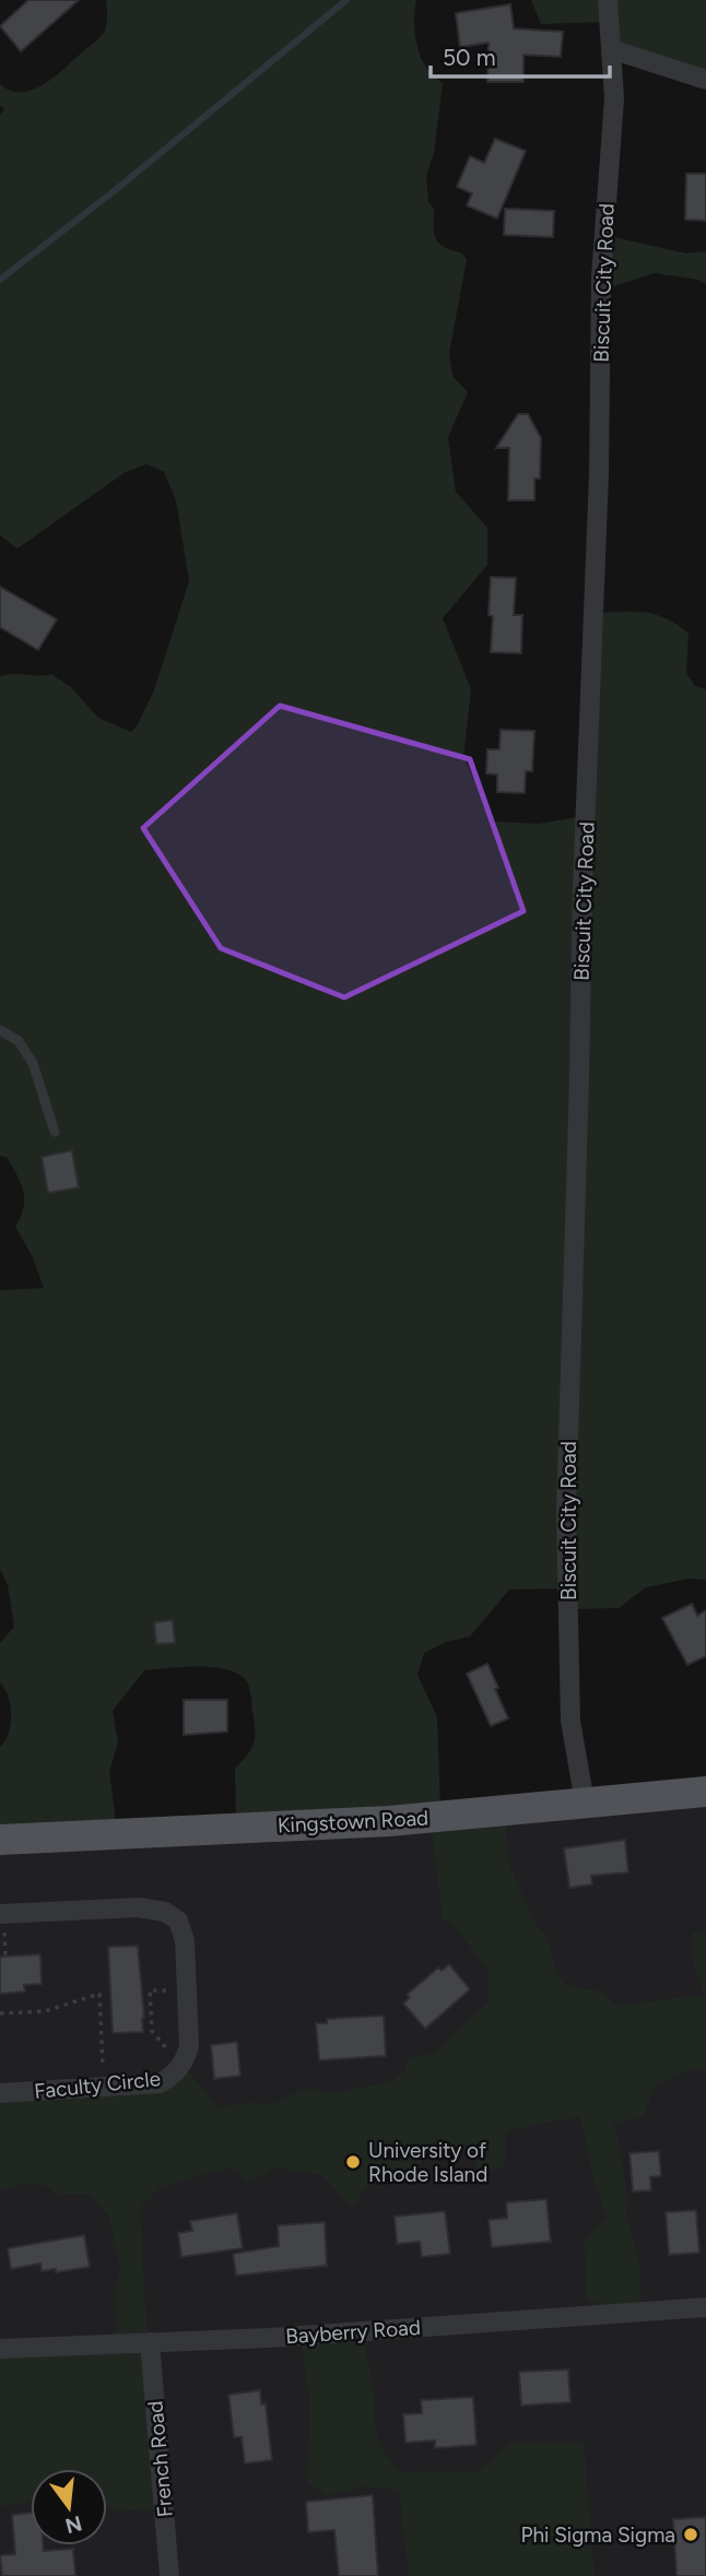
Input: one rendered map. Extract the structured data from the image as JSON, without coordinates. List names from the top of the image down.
{
  "streets": {
    "main road": ["Kingstown Road"],
    "street": [
      "Biscuit City Road",
      "Faculty Circle",
      "Bayberry Road",
      "French Road"
    ]
  },
  "crossings": [
    ["Biscuit City Road", "Kingstown Road"],
    ["Bayberry Road", "French Road"]
  ],
  "places": ["University of Rhode Island", "Phi Sigma Sigma"],
  "scale_bar": "50 m",
  "north": "bottom"
}
